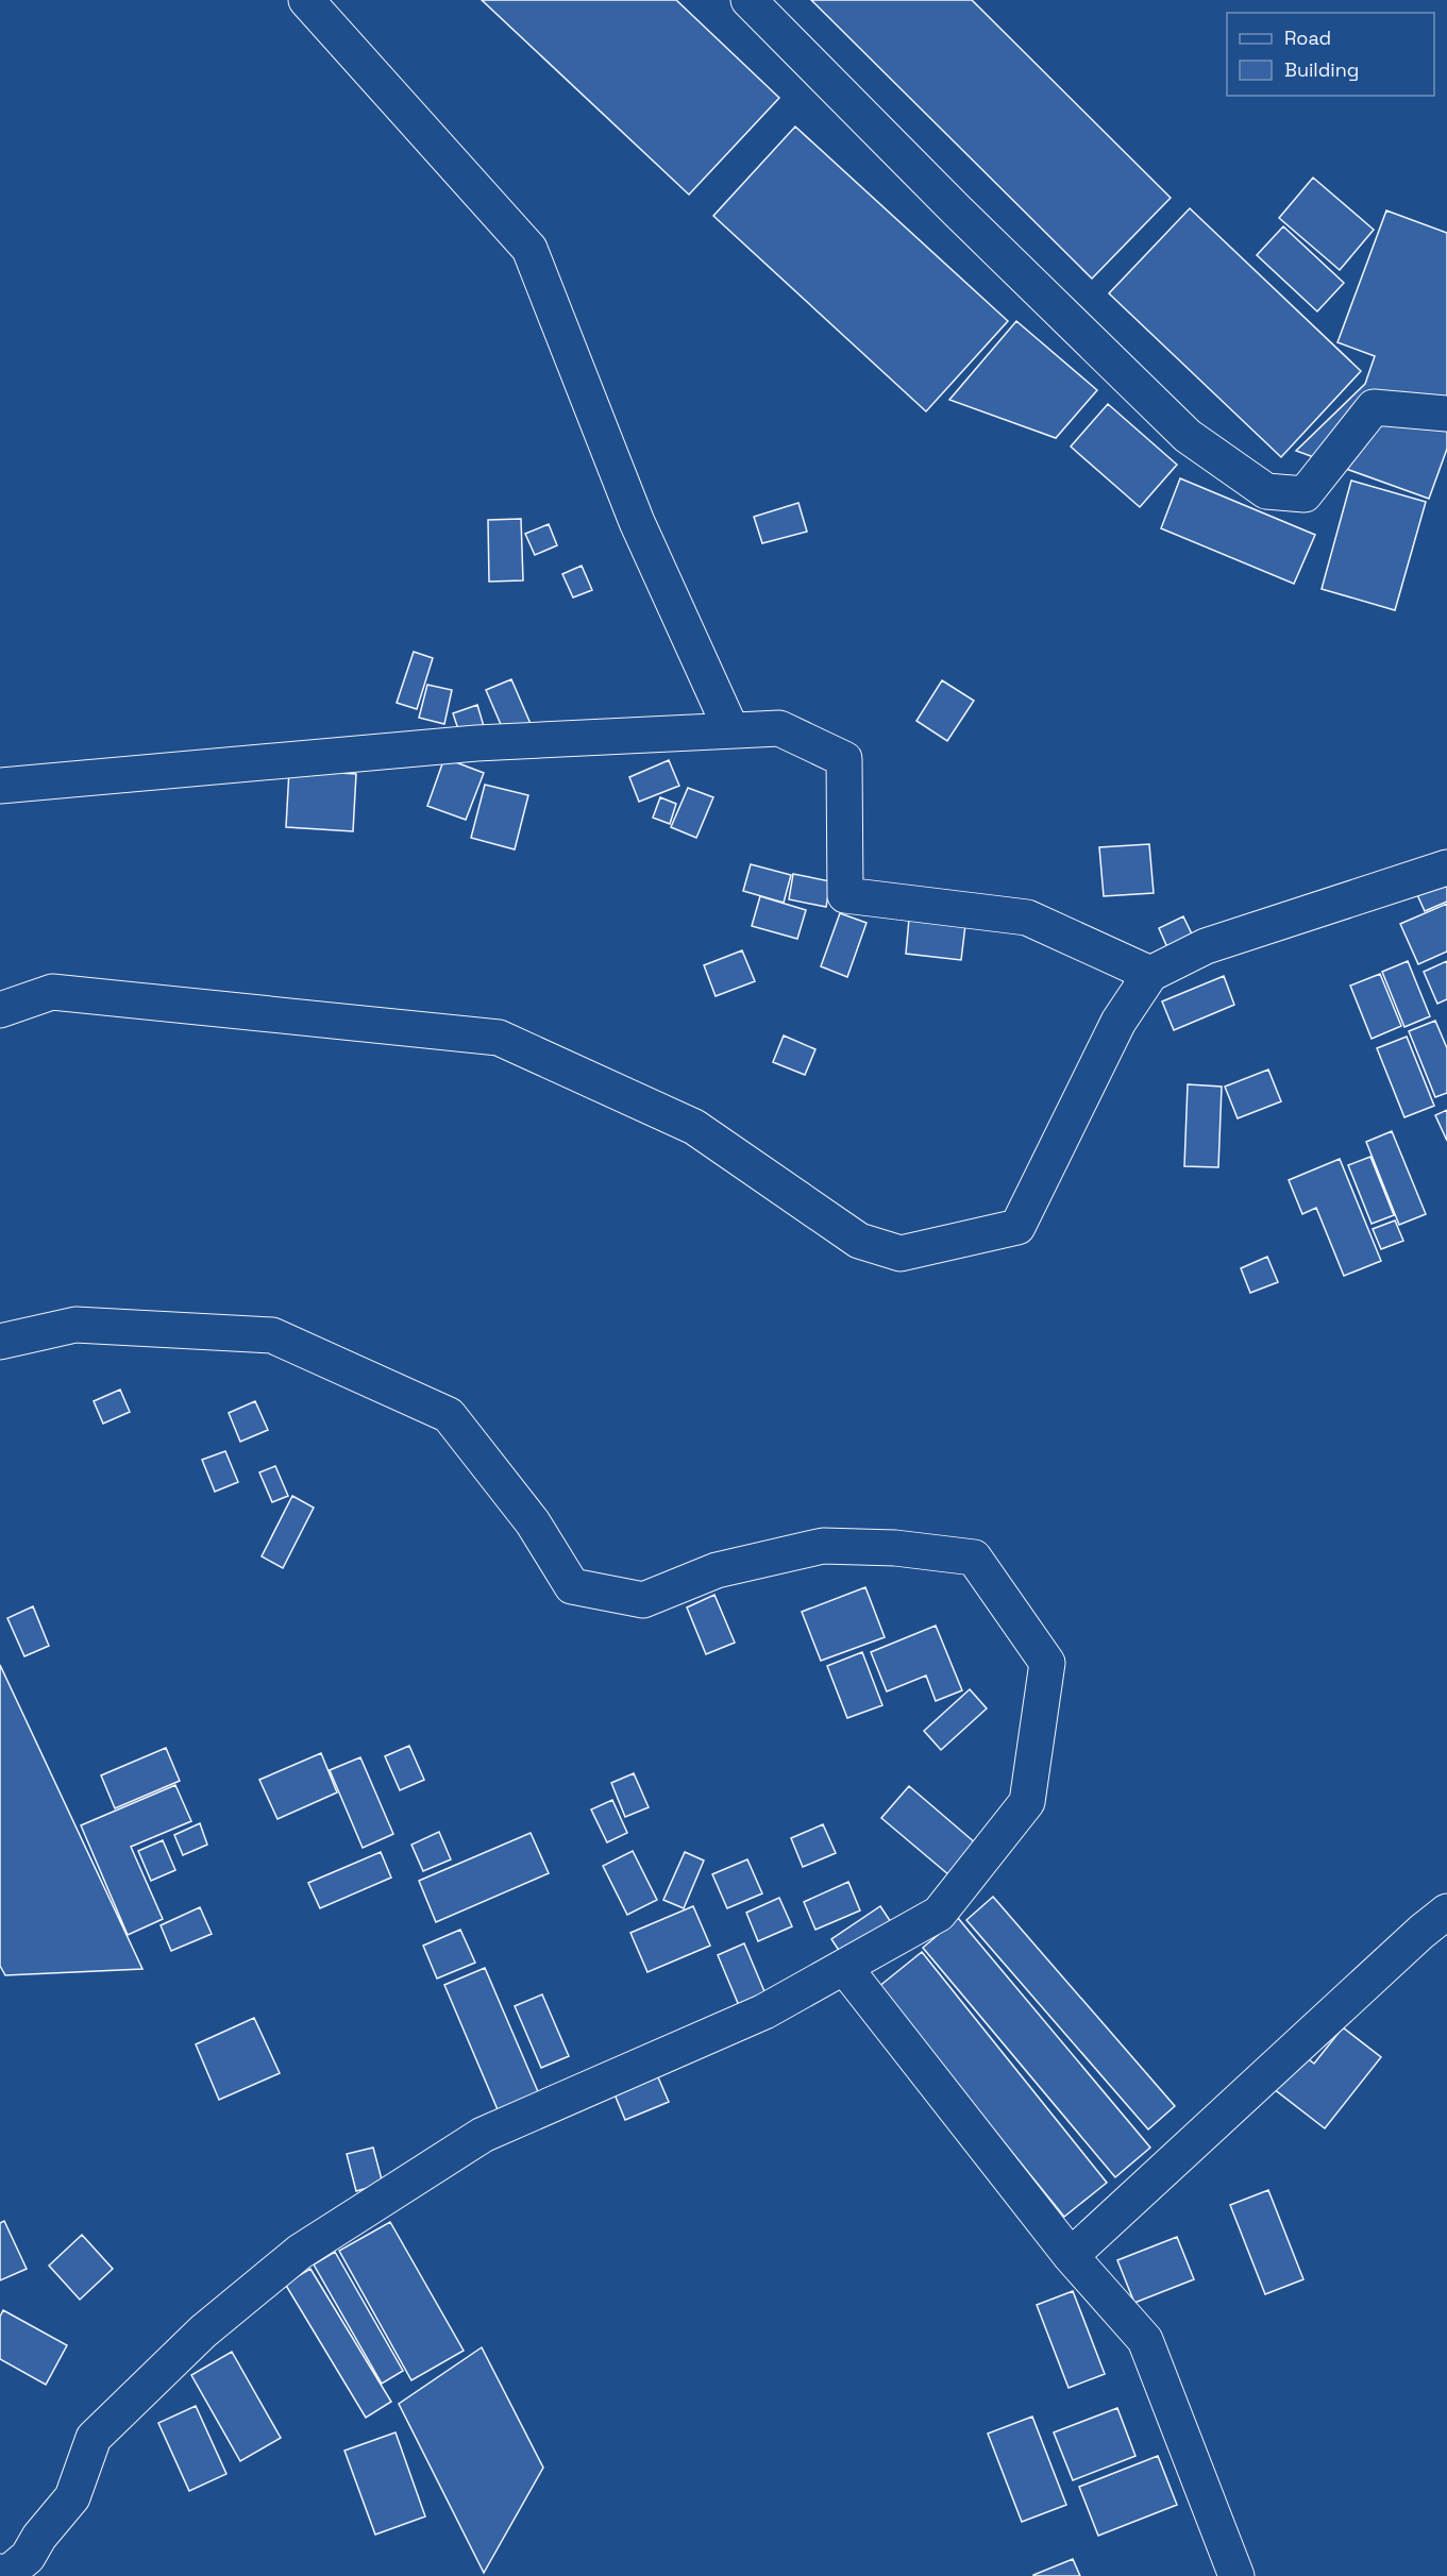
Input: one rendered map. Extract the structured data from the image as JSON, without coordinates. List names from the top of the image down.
{
  "legend": ["Road", "Building"]
}
